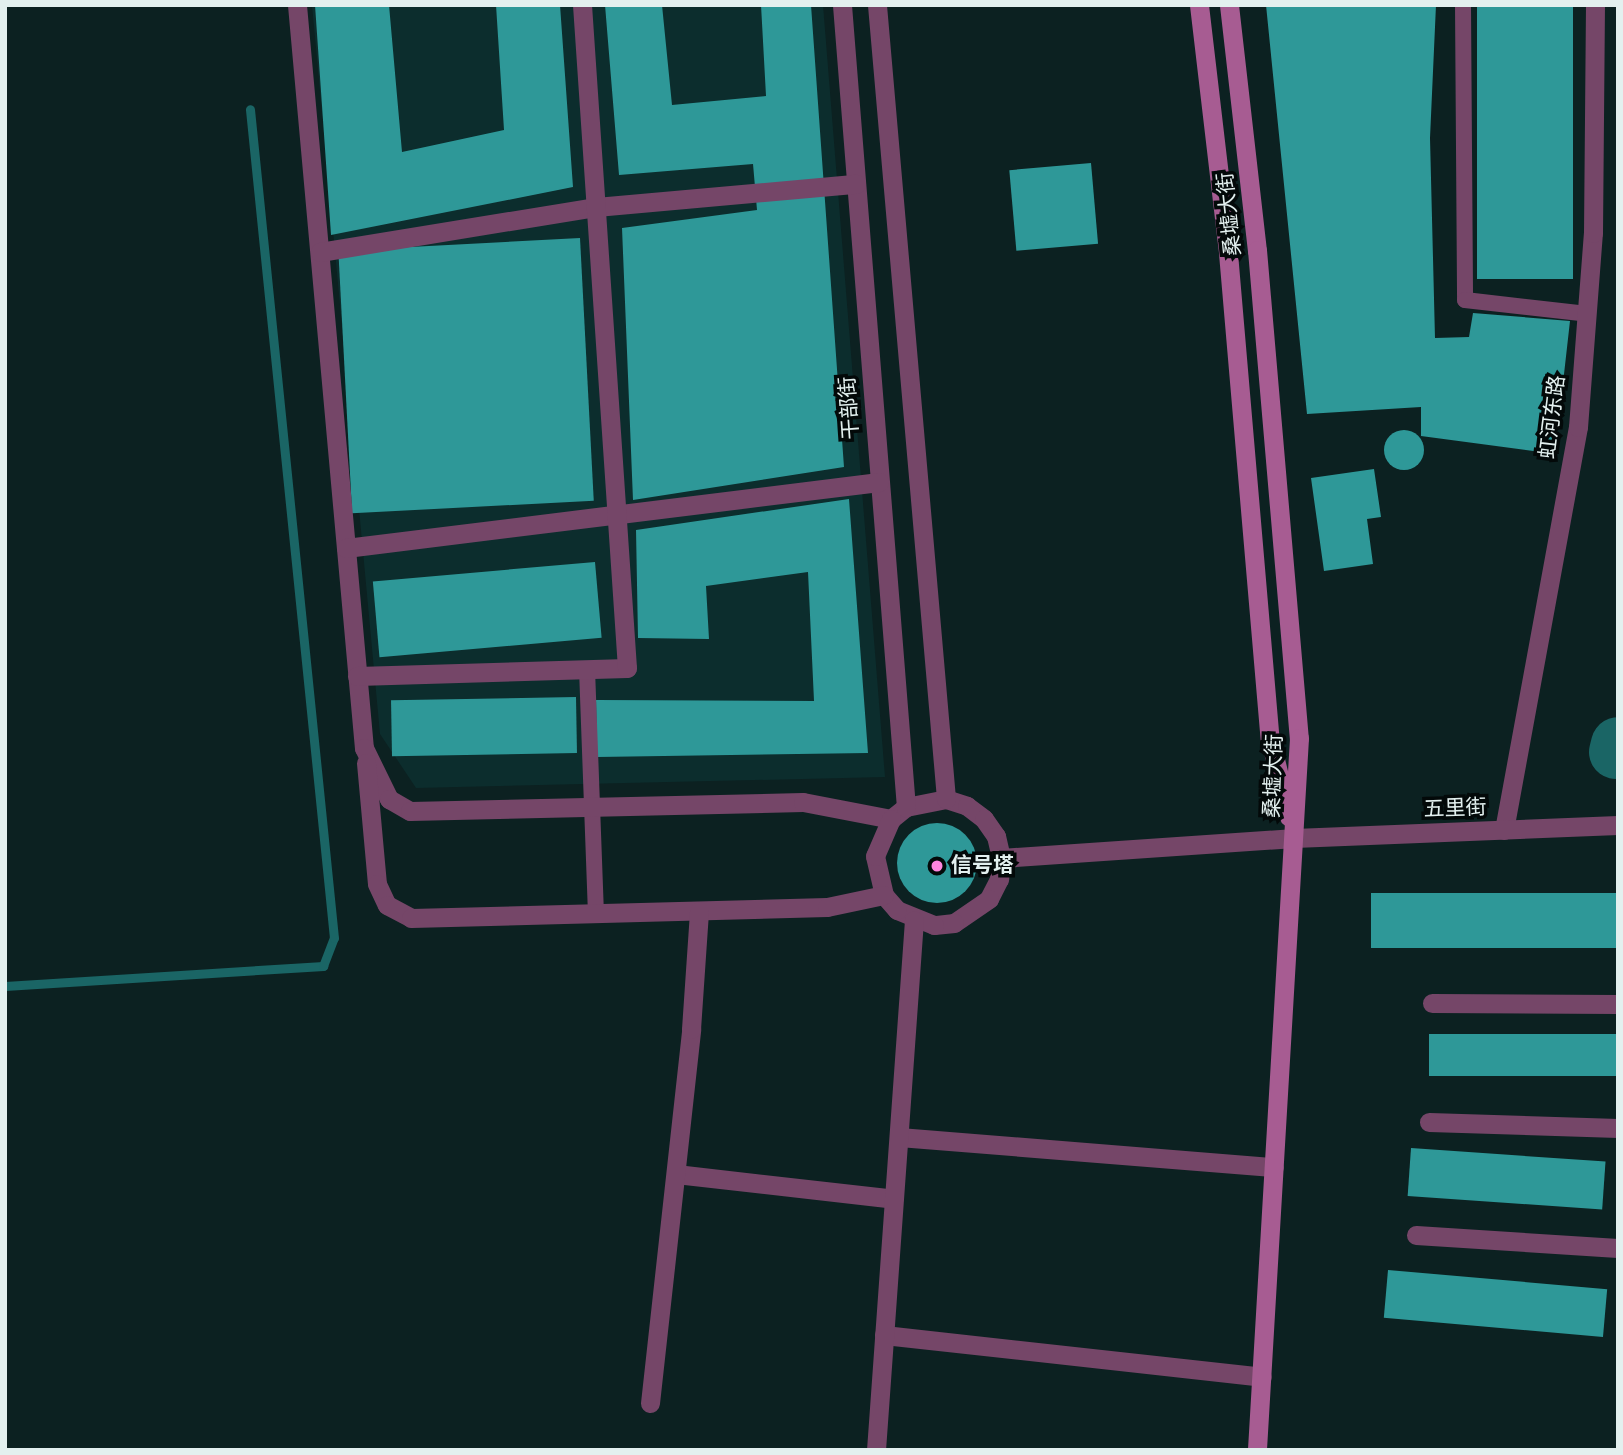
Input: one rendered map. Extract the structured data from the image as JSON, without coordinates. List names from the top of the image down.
{
  "streets": {
    "main road": ["桑墟大街"],
    "street": ["干部街", "虹河东路", "五里街"]
  },
  "crossings": [
    ["桑墟大街", "五里街"],
    ["干部街", "五里街"],
    ["虹河东路", "五里街"]
  ],
  "places": ["信号塔"]
}
